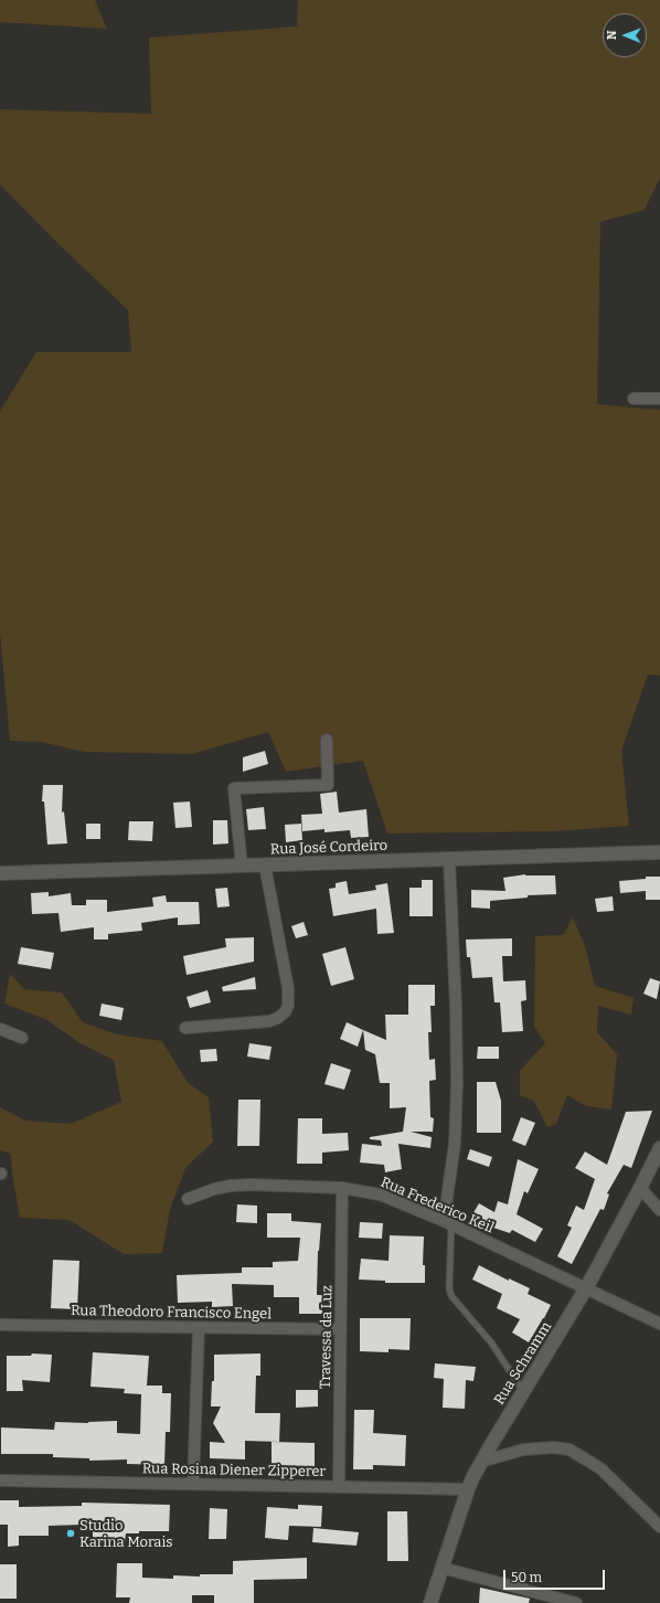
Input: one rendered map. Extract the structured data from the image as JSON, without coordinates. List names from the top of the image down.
{
  "streets": {
    "street": [
      "Rua José Cordeiro",
      "Rua Frederico Keil",
      "Rua Theodoro Francisco Engel",
      "Travessa da Luz",
      "Rua Schramm",
      "Rua Rosina Diener Zipperer"
    ]
  },
  "crossings": [
    ["Rua Frederico Keil", "Travessa da Luz"],
    ["Rua Frederico Keil", "Rua Schramm"],
    ["Rua Theodoro Francisco Engel", "Travessa da Luz"],
    ["Travessa da Luz", "Rua Rosina Diener Zipperer"],
    ["Rua Schramm", "Rua Rosina Diener Zipperer"]
  ],
  "places": ["Studio Karina Morais"],
  "scale_bar": "50 m",
  "north": "left"
}
